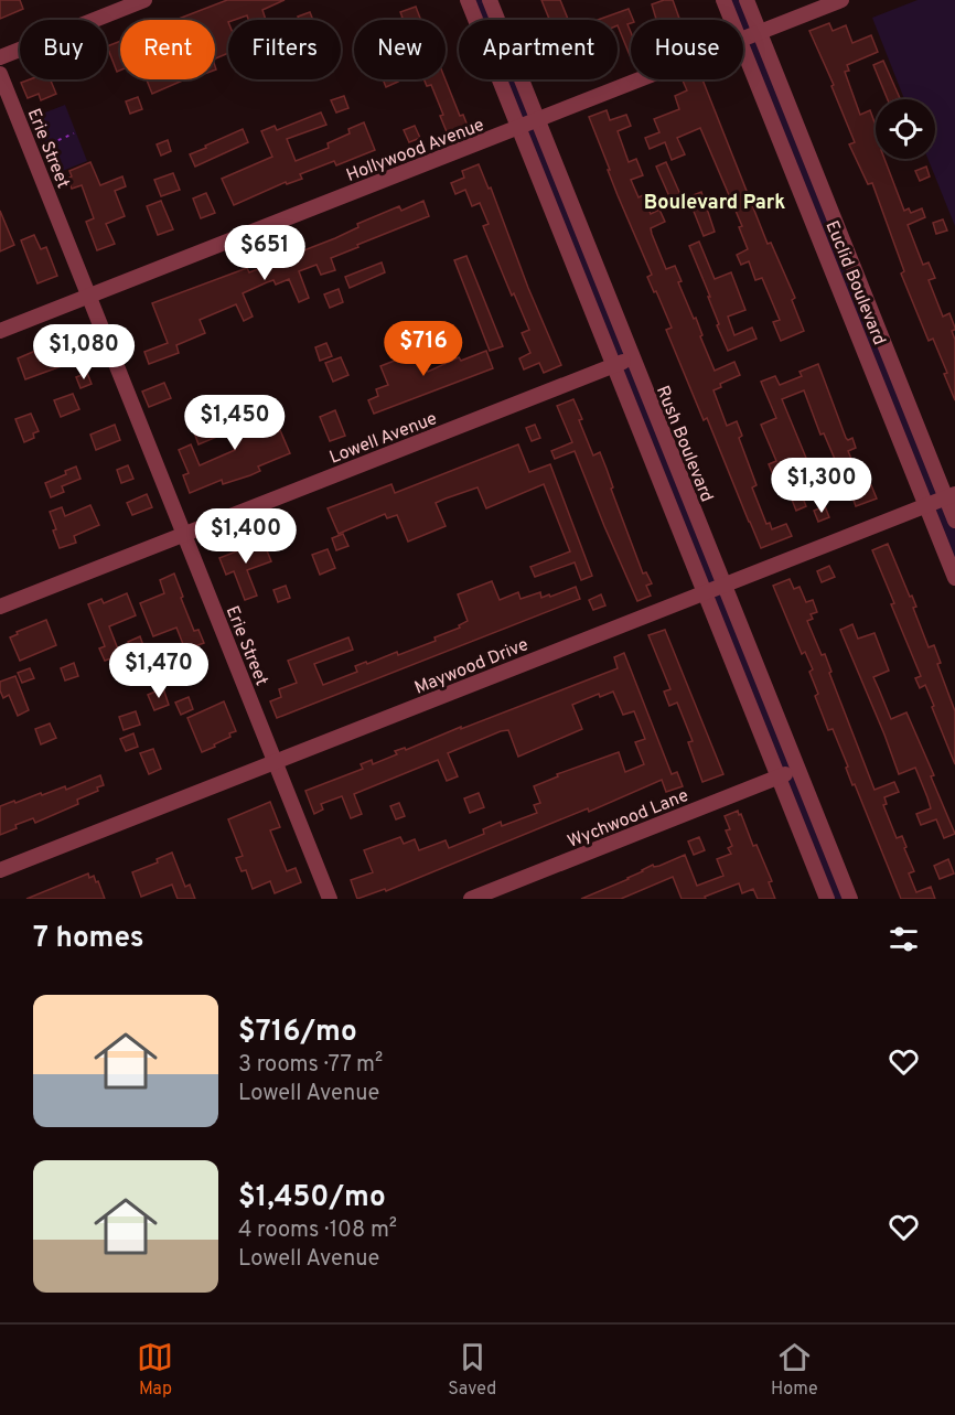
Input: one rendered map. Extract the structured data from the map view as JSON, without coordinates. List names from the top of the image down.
{
  "streets": {
    "street": [
      "Erie Street",
      "Hollywood Avenue",
      "Euclid Boulevard",
      "Lowell Avenue",
      "Rush Boulevard",
      "Maywood Drive",
      "Wychwood Lane"
    ]
  },
  "crossings": [
    ["Erie Street", "Hollywood Avenue"],
    ["Erie Street", "Lowell Avenue"],
    ["Erie Street", "Maywood Drive"],
    ["Hollywood Avenue", "Euclid Boulevard"],
    ["Hollywood Avenue", "Rush Boulevard"],
    ["Euclid Boulevard", "Maywood Drive"],
    ["Lowell Avenue", "Rush Boulevard"],
    ["Rush Boulevard", "Maywood Drive"],
    ["Rush Boulevard", "Wychwood Lane"]
  ],
  "districts": ["Boulevard Park"],
  "page": {
    "chip": [
      "Buy",
      "Rent",
      "Filters",
      "New",
      "Apartment",
      "House"
    ],
    "price": [
      "$651",
      "$716",
      "$1,080",
      "$1,450",
      "$1,300",
      "$1,400",
      "$1,470"
    ],
    "heading": "7 homes",
    "list": [
      {
        "name": "$716/mo",
        "note": "3 rooms · 77 m² · Lowell Avenue"
      },
      {
        "name": "$1,450/mo",
        "note": "4 rooms · 108 m² · Lowell Avenue"
      }
    ],
    "tabs": ["Map", "Saved", "Home"]
  }
}
